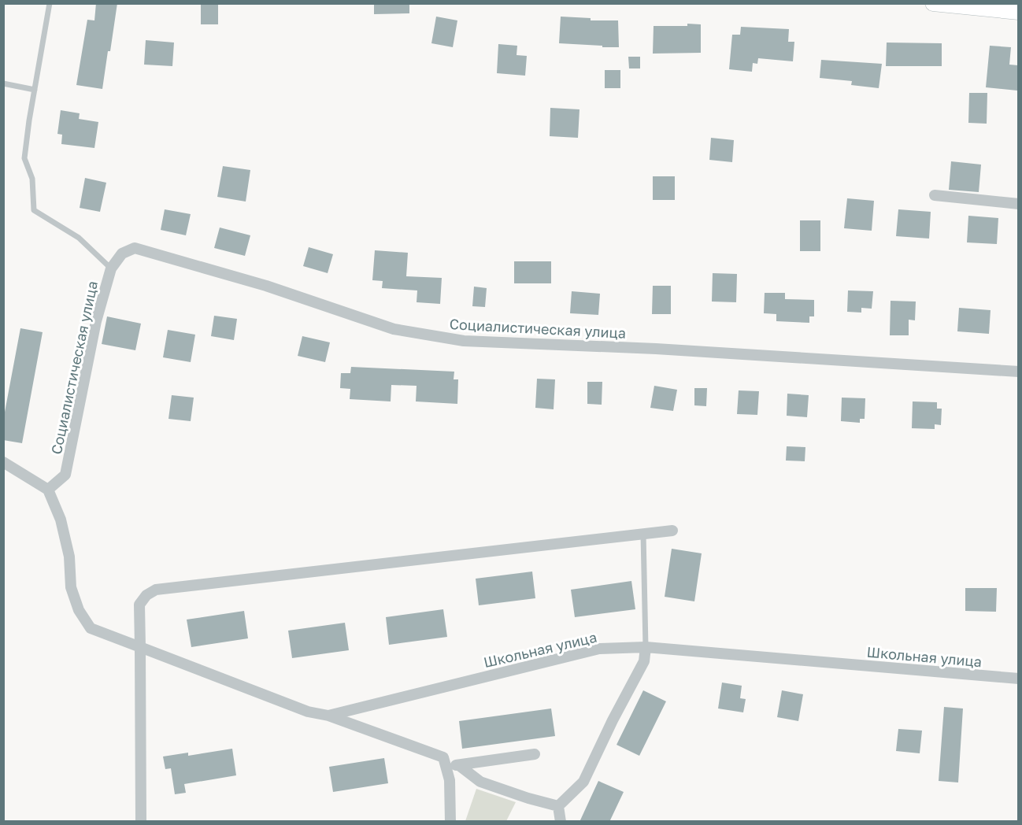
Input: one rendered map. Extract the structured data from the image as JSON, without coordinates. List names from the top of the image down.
{
  "streets": {
    "street": ["Социалистическая улица", "Школьная улица"]
  },
  "crossings": [
    ["Социалистическая улица", "Школьная улица"]
  ]
}
